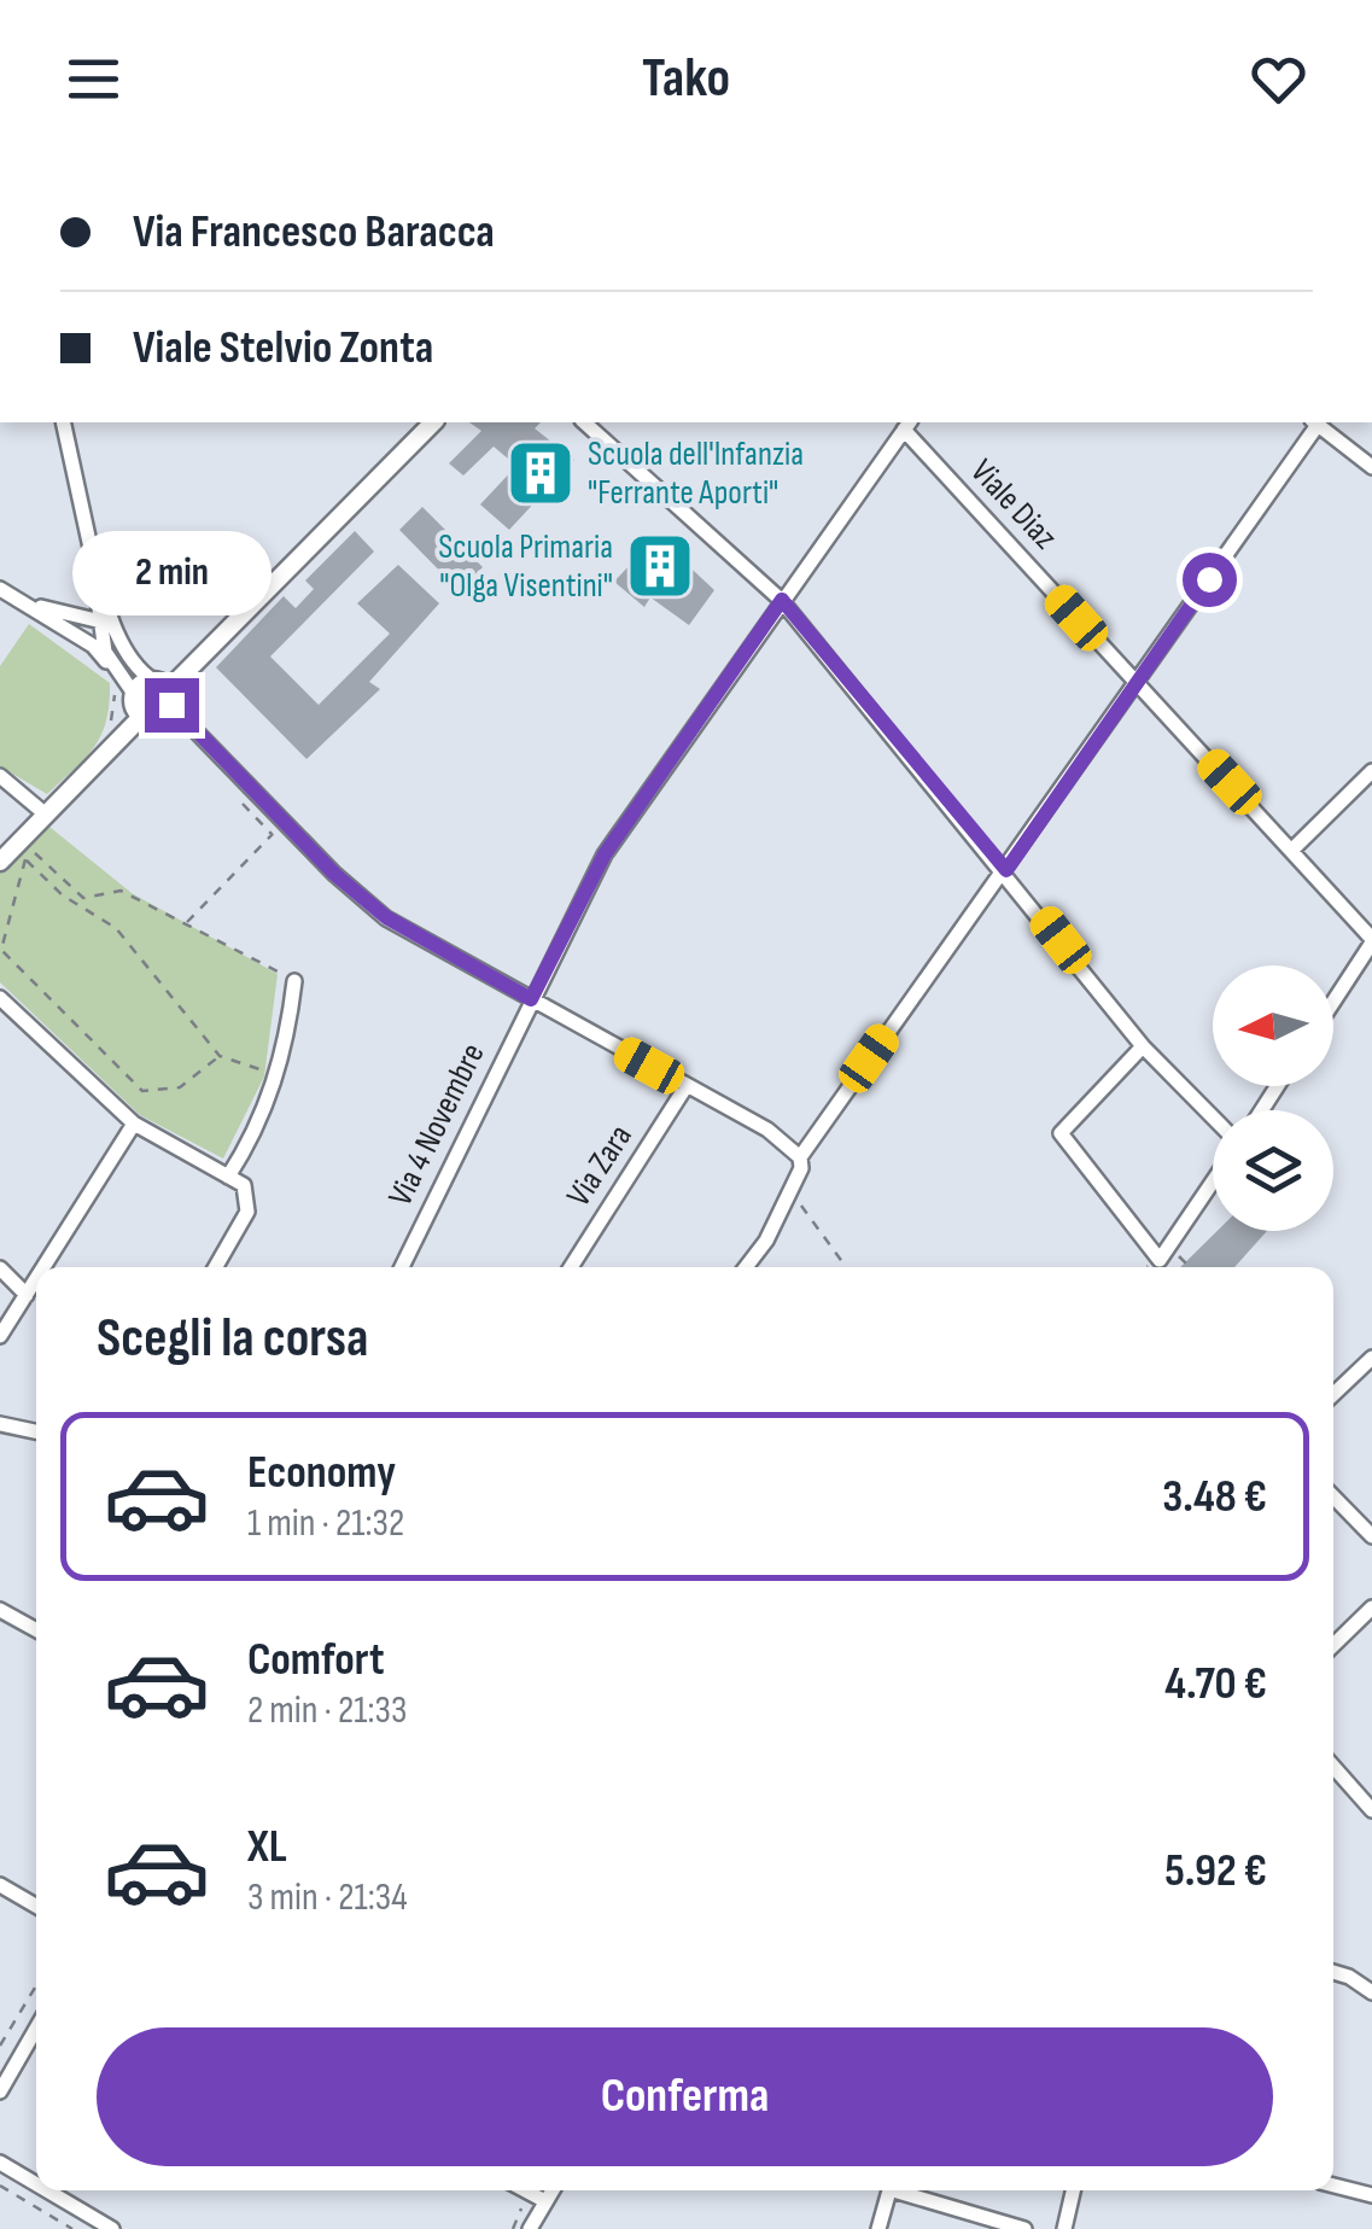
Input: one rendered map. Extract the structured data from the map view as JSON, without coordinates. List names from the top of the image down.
{
  "streets": {
    "street": ["Viale Diaz", "Via 4 Novembre", "Via Zara"]
  },
  "crossings": [
    ["Viale Diaz", "Via 4 Novembre"]
  ],
  "places": {
    "building": ["Scuola dell'Infanzia \"Ferrante Aporti\"", "Scuola Primaria \"Olga Visentini\""]
  },
  "north": "left",
  "page": {
    "header": "Tako",
    "banner": ["Via Francesco Baracca", "Viale Stelvio Zonta"],
    "bubble": "2 min",
    "heading": "Scegli la corsa",
    "list": [
      {
        "name": "Economy",
        "note": "1 min · 21:32",
        "value": "3.48 €"
      },
      {
        "name": "Comfort",
        "note": "2 min · 21:33",
        "value": "4.70 €"
      },
      {
        "name": "XL",
        "note": "3 min · 21:34",
        "value": "5.92 €"
      }
    ],
    "buttons": "Conferma"
  }
}
